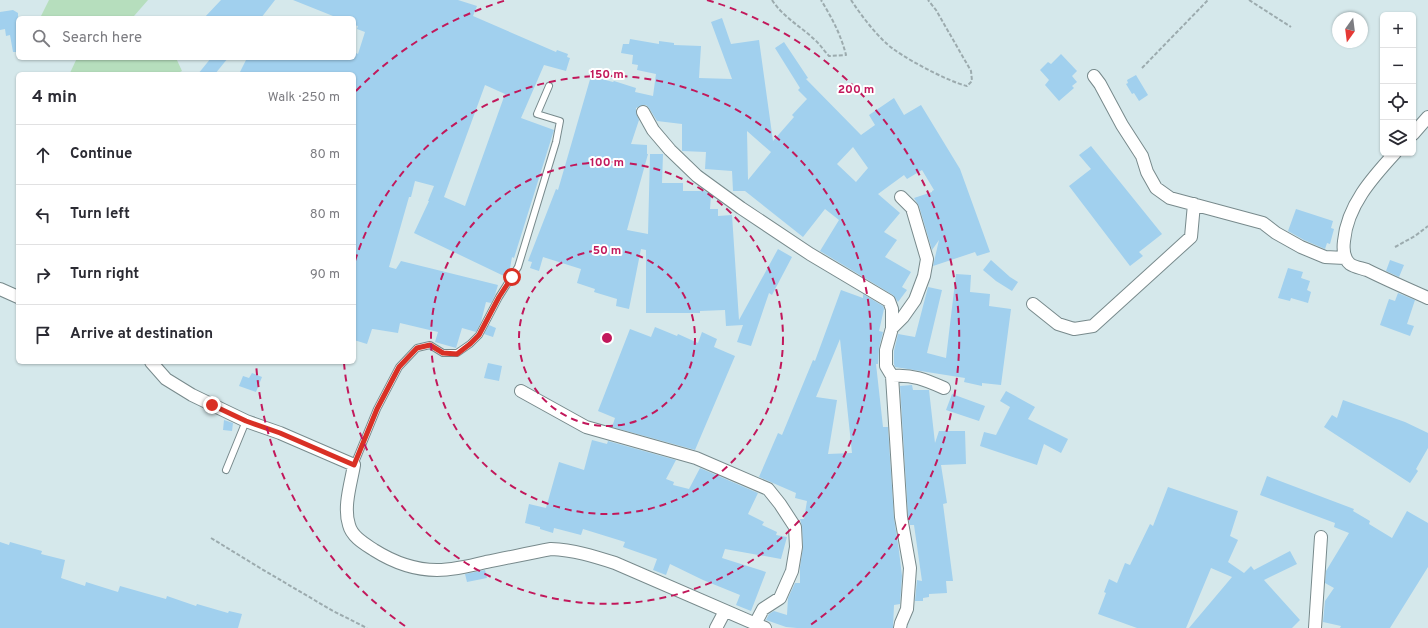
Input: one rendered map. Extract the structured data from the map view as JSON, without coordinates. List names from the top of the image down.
{
  "north": "bottom",
  "page": {
    "map_buttons": ["+", "−"],
    "search": "Search here",
    "heading": ["4 min", "Walk · 250 m"],
    "list": [
      ["Continue", "80 m"],
      ["Turn left", "80 m"],
      ["Turn right", "90 m"],
      "Arrive at destination"
    ]
  },
  "rings": [
    "150 m",
    "200 m",
    "100 m",
    "50 m"
  ]
}
